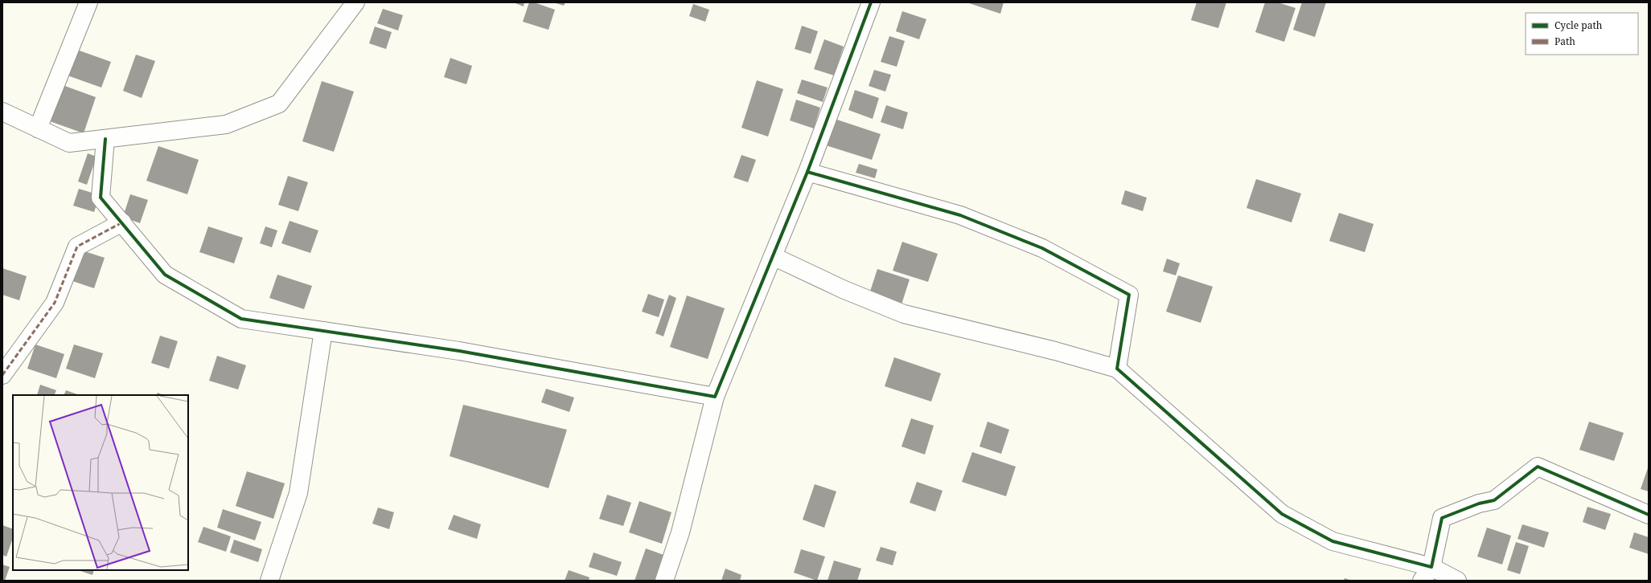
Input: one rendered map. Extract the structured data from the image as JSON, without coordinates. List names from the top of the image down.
{
  "legend": ["Cycle path", "Path"]
}
